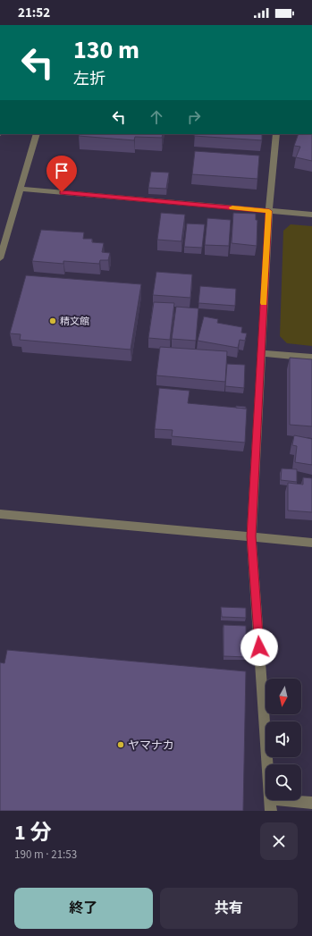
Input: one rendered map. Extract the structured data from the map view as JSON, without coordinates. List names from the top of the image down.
{
  "places": ["精文館", "ヤマナカ"],
  "north": "bottom",
  "page": {
    "status": "21:52",
    "turn": ["130 m", "左折"],
    "heading": ["1 分", "190 m · 21:53"],
    "buttons": ["終了", "共有"]
  }
}
